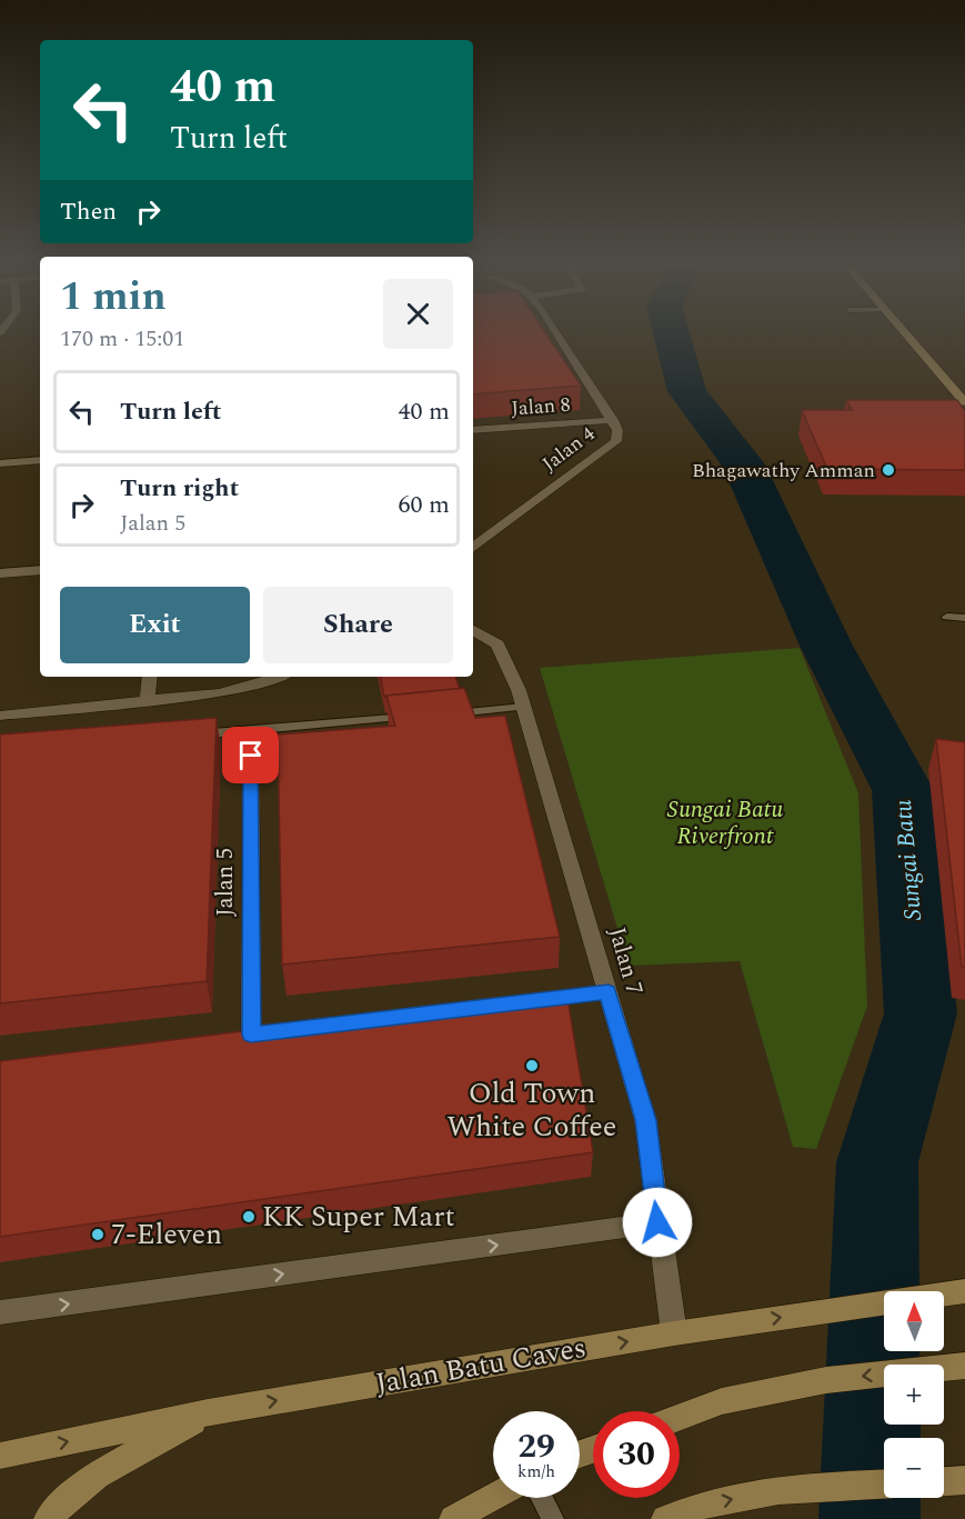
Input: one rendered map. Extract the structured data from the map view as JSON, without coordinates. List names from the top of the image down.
{
  "streets": {
    "main road": ["Jalan Batu Caves"],
    "street": [
      "Jalan 8",
      "Jalan 4",
      "Jalan 5",
      "Jalan 7"
    ]
  },
  "crossings": [
    ["Jalan 8", "Jalan 4"],
    ["Jalan 7", "Jalan Batu Caves"]
  ],
  "water": ["Sungai Batu"],
  "parks": ["Sungai Batu Riverfront"],
  "places": [
    "Bhagawathy Amman",
    "Old Town White Coffee",
    "KK Super Mart",
    "7-Eleven"
  ],
  "north": "top",
  "page": {
    "turn": ["40 m", "Turn left"],
    "then": "Then",
    "heading": ["1 min", "170 m · 15:01"],
    "list": [
      {
        "name": "Turn left",
        "value": "40 m"
      },
      {
        "name": "Turn right",
        "note": "Jalan 5",
        "value": "60 m"
      }
    ],
    "buttons": ["Exit", "Share"],
    "map_buttons": ["+", "−"],
    "speed": "29 km/h",
    "limit": "30"
  }
}
